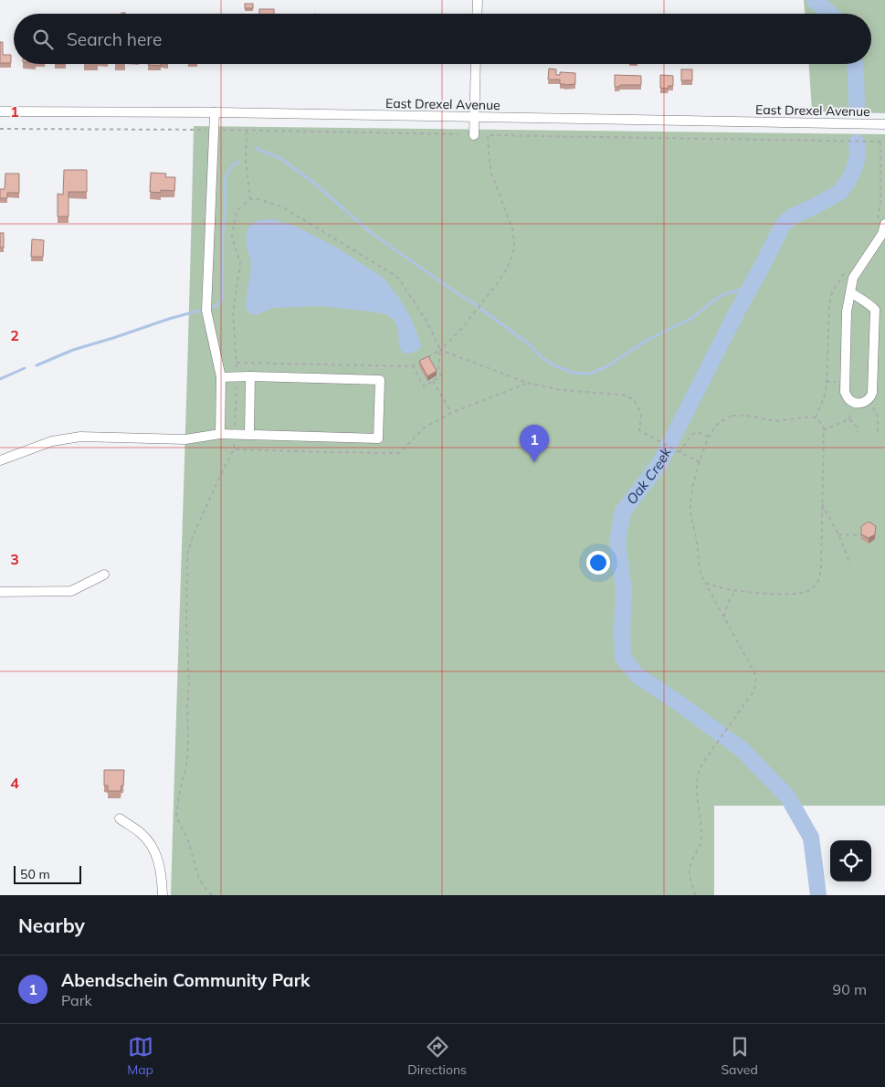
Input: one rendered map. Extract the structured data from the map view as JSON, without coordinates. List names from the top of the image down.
{
  "streets": {
    "street": ["East Drexel Avenue"]
  },
  "water": ["Oak Creek"],
  "scale_bar": "50 m",
  "page": {
    "search": "Search here",
    "pins": "1",
    "scale": "50 m",
    "heading": "Nearby",
    "list": [
      {
        "mark": "1",
        "name": "Abendschein Community Park",
        "note": "Park",
        "value": "90 m"
      }
    ],
    "nav": ["Map", "Directions", "Saved"]
  },
  "grid": {
    "rows": [
      "1",
      "2",
      "3",
      "4"
    ]
  }
}
